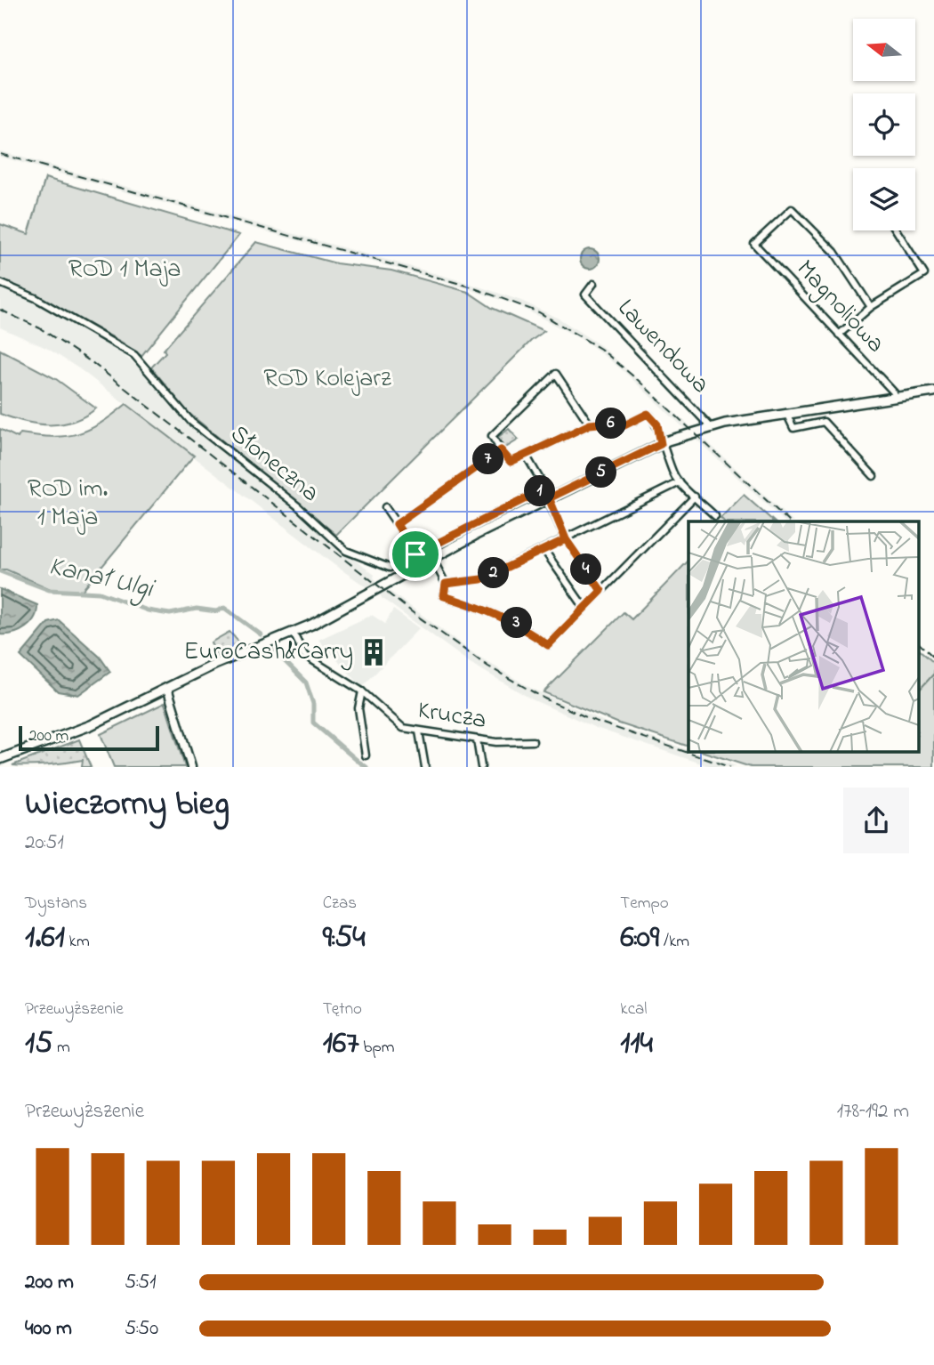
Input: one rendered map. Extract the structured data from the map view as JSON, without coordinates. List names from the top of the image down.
{
  "streets": {
    "street": [
      "Magnoliowa",
      "Lawendowa",
      "Słoneczna",
      "Krucza"
    ]
  },
  "water": ["Kanał Ulgi"],
  "parks": ["ROD 1 Maja", "ROD Kolejarz", "ROD im. 1 Maja"],
  "places": {
    "building": ["EuroCash&Carry"]
  },
  "scale_bar": "200 m",
  "north": "left",
  "page": {
    "pins": [
      "6",
      "7",
      "5",
      "1",
      "4",
      "2",
      "3"
    ],
    "scale": "200 m",
    "heading": ["Wieczorny bieg", "20:51"],
    "stats": [
      ["Dystans", "1.61 km"],
      ["Czas", "9:54"],
      ["Tempo", "6:09 /km"],
      ["Przewyższenie", "15 m"],
      ["Tętno", "167 bpm"],
      ["kcal", "114"]
    ],
    "chart": ["Przewyższenie", "178–192 m"],
    "list": [
      {
        "name": "200 m",
        "note": "5:51"
      },
      {
        "name": "400 m",
        "note": "5:50"
      }
    ]
  }
}
